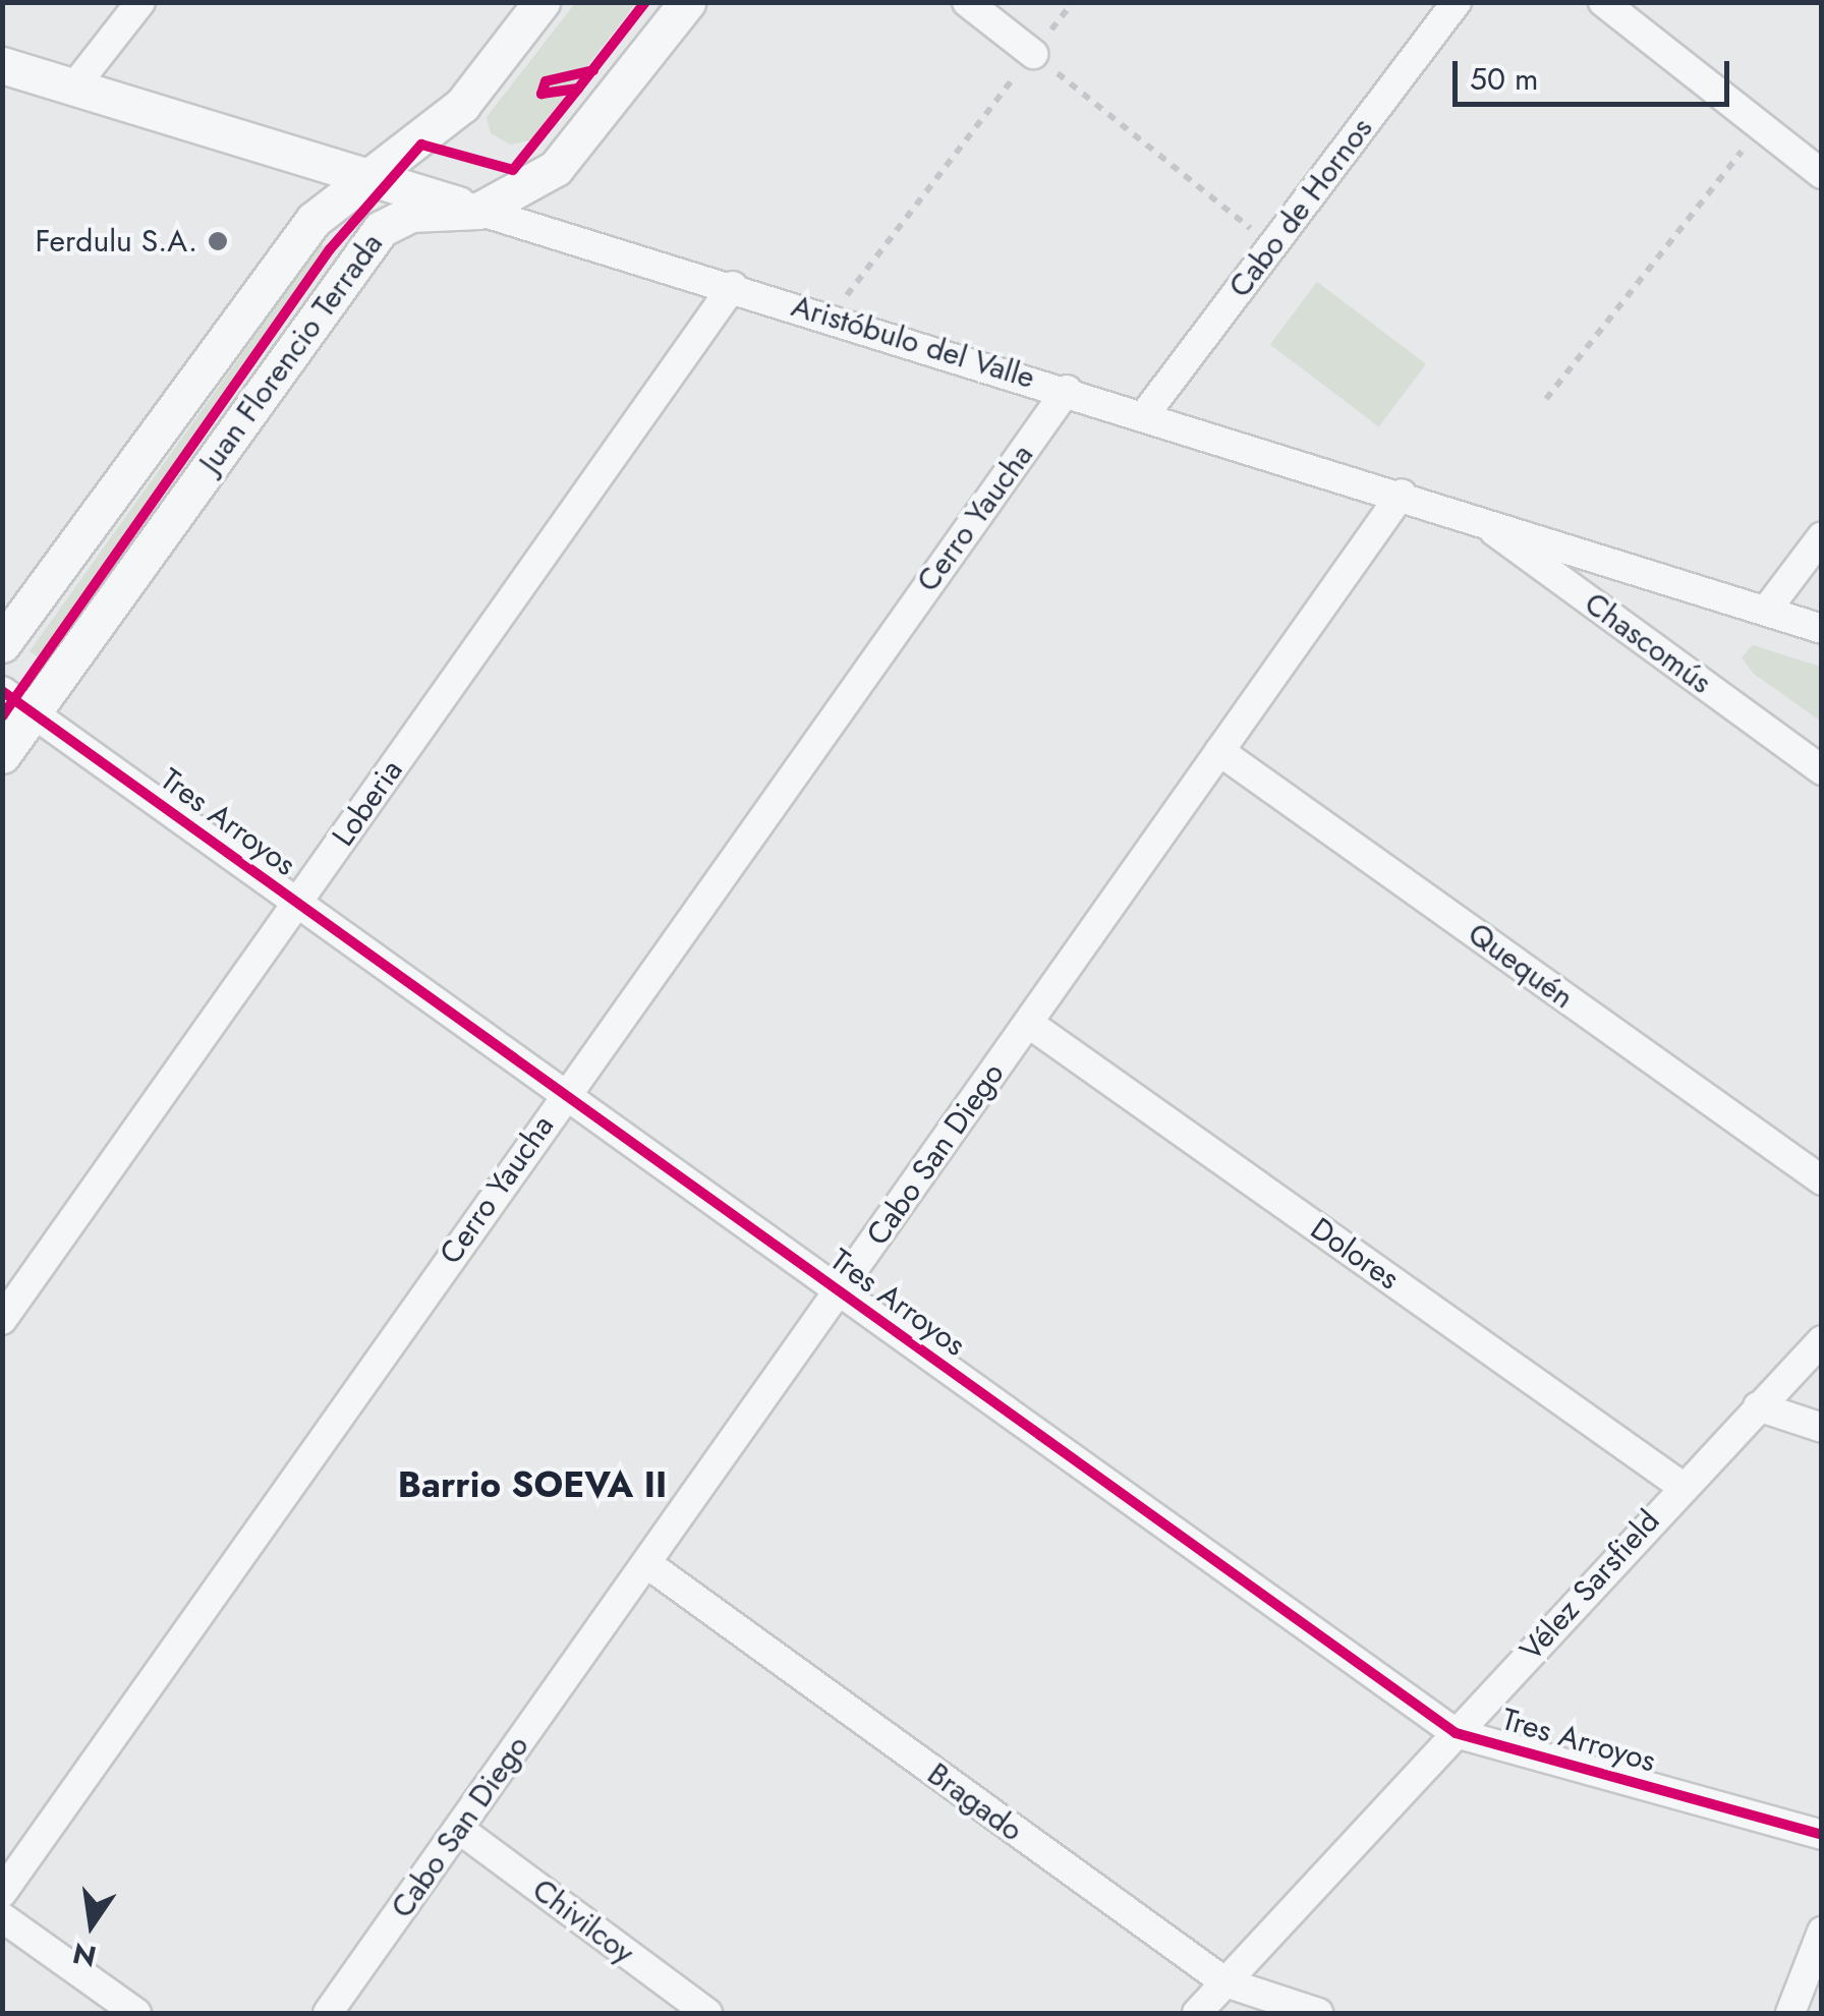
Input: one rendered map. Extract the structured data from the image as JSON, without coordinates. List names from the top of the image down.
{
  "streets": {
    "street": [
      "Cabo de Hornos",
      "Aristóbulo del Valle",
      "Juan Florencio Terrada",
      "Cerro Yaucha",
      "Chascomús",
      "Loberia",
      "Tres Arroyos",
      "Quequén",
      "Cabo San Diego",
      "Dolores",
      "Vélez Sarsfield",
      "Bragado",
      "Chivilcoy"
    ]
  },
  "crossings": [
    ["Cabo de Hornos", "Aristóbulo del Valle"],
    ["Aristóbulo del Valle", "Juan Florencio Terrada"],
    ["Aristóbulo del Valle", "Cerro Yaucha"],
    ["Aristóbulo del Valle", "Chascomús"],
    ["Aristóbulo del Valle", "Loberia"],
    ["Aristóbulo del Valle", "Cabo San Diego"],
    ["Juan Florencio Terrada", "Tres Arroyos"],
    ["Cerro Yaucha", "Tres Arroyos"],
    ["Loberia", "Tres Arroyos"],
    ["Tres Arroyos", "Cabo San Diego"],
    ["Tres Arroyos", "Vélez Sarsfield"],
    ["Quequén", "Cabo San Diego"],
    ["Cabo San Diego", "Dolores"],
    ["Cabo San Diego", "Bragado"],
    ["Cabo San Diego", "Chivilcoy"],
    ["Dolores", "Vélez Sarsfield"],
    ["Vélez Sarsfield", "Bragado"]
  ],
  "districts": ["Barrio SOEVA II"],
  "places": ["Ferdulu S.A."],
  "scale_bar": "50 m",
  "north": "bottom"
}
